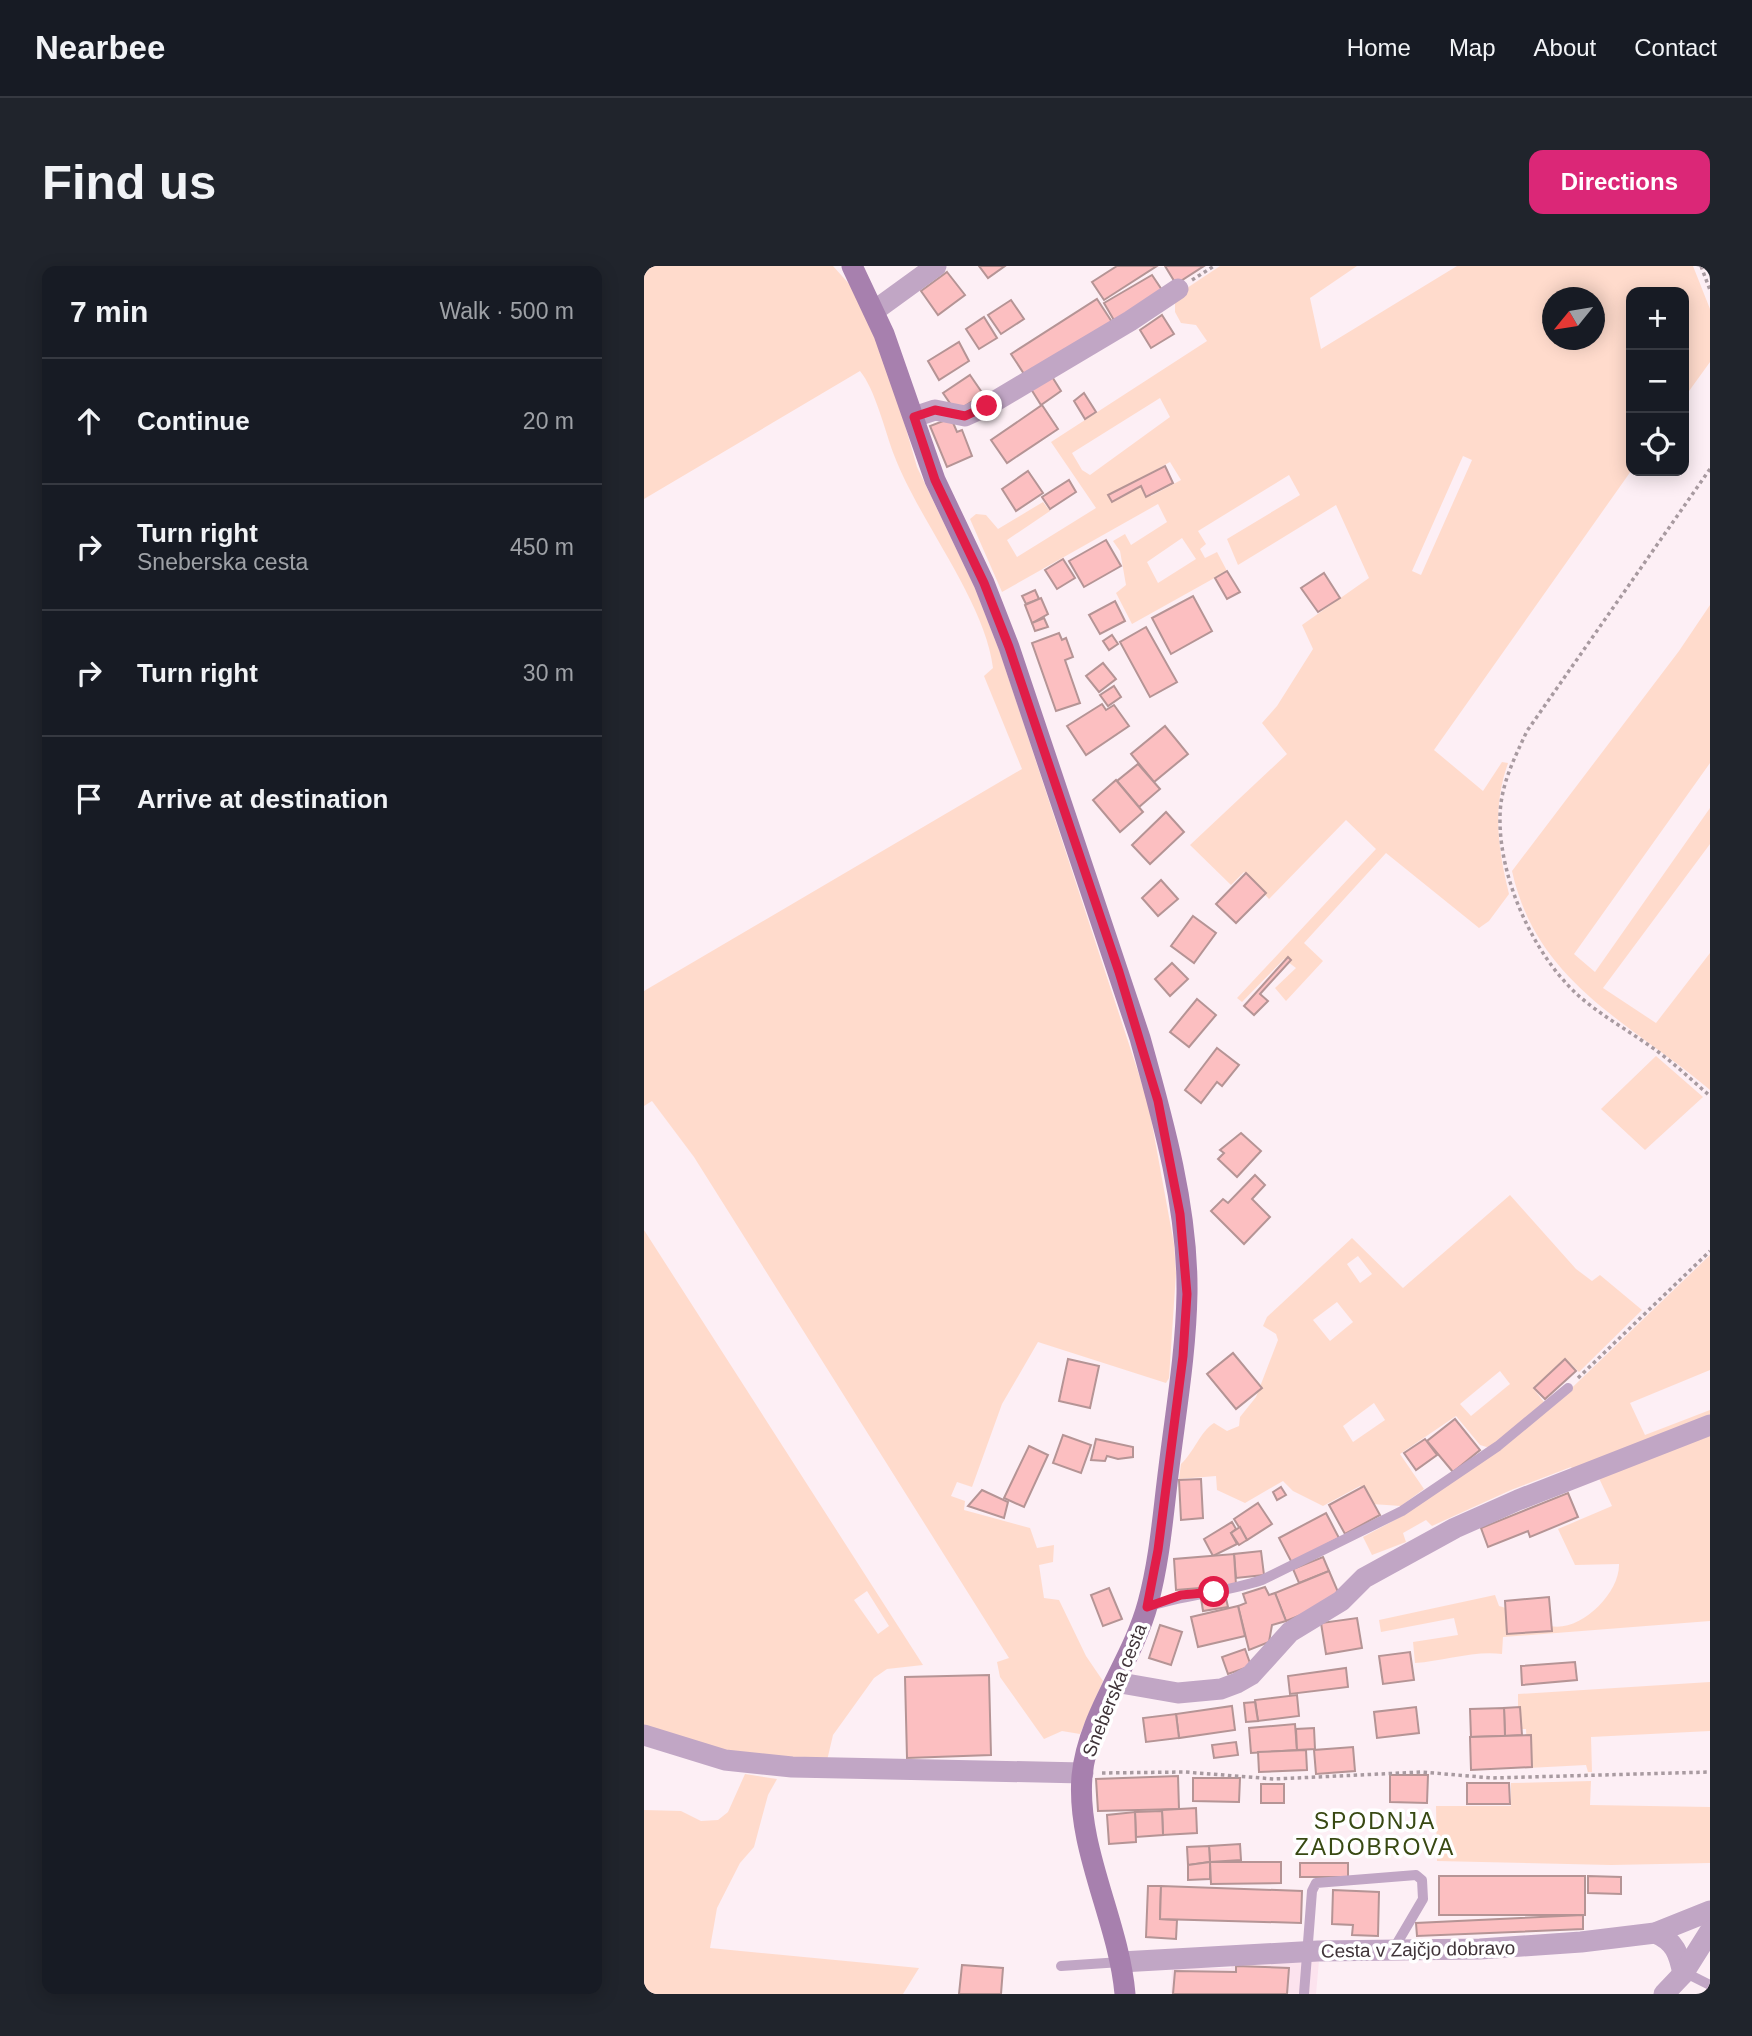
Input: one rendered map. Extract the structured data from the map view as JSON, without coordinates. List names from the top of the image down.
{
  "streets": {
    "street": ["Sneberska cesta", "Cesta v Zajčjo dobravo"]
  },
  "crossings": [
    ["Sneberska cesta", "Cesta v Zajčjo dobravo"]
  ],
  "districts": ["SPODNJA ZADOBROVA"],
  "north": "bottom left",
  "page": {
    "header": "Nearbee",
    "nav": [
      "Home",
      "Map",
      "About",
      "Contact"
    ],
    "buttons": "Directions",
    "title": "Find us",
    "heading": ["7 min", "Walk · 500 m"],
    "map_buttons": ["+", "−"],
    "list": [
      ["Continue", "20 m"],
      ["Turn right", "Sneberska cesta", "450 m"],
      ["Turn right", "30 m"],
      "Arrive at destination"
    ]
  }
}
